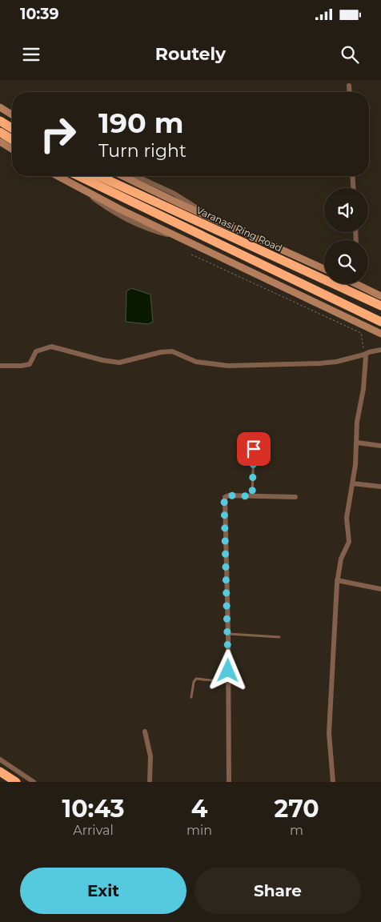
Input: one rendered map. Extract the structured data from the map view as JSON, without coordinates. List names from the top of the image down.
{
  "streets": {
    "highway": ["Varanasi Ring Road"]
  },
  "page": {
    "status": "10:39",
    "header": "Routely",
    "turn": ["190 m", "Turn right"],
    "eta": [
      "10:43",
      "Arrival",
      "4",
      "min",
      "270",
      "m"
    ],
    "buttons": ["Exit", "Share"]
  }
}
